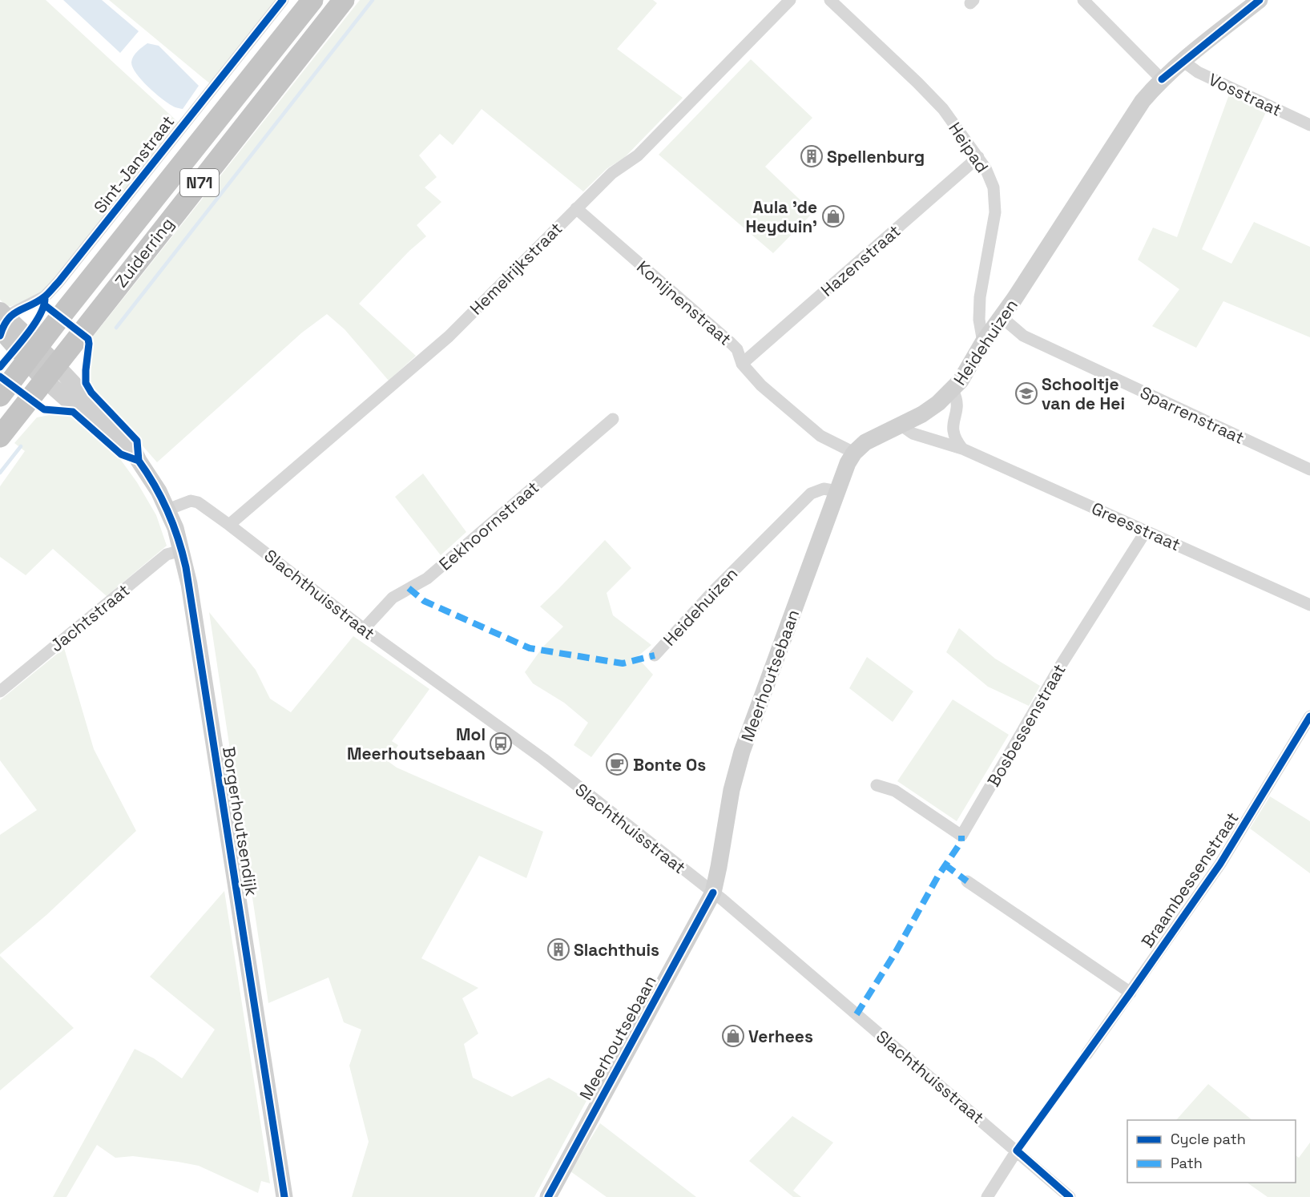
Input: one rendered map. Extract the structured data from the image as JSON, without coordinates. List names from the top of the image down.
{
  "streets": {
    "highway": ["N71", "Zuiderring"],
    "main road": ["Borgerhoutsendijk"],
    "street": [
      "Vosstraat",
      "Heipad",
      "Sint-Janstraat",
      "Hazenstraat",
      "Hemelrijkstraat",
      "Konijnenstraat",
      "Heidehuizen",
      "Sparrenstraat",
      "Eekhoornstraat",
      "Greesstraat",
      "Slachthuisstraat",
      "Jachtstraat",
      "Meerhoutsebaan",
      "Bosbessenstraat",
      "Braambessenstraat"
    ]
  },
  "crossings": [
    ["Vosstraat", "Heidehuizen"],
    ["Heipad", "Hazenstraat"],
    ["Heipad", "Heidehuizen"],
    ["Sint-Janstraat", "Borgerhoutsendijk"],
    ["Zuiderring", "Borgerhoutsendijk"],
    ["Hazenstraat", "Konijnenstraat"],
    ["Hemelrijkstraat", "Konijnenstraat"],
    ["Hemelrijkstraat", "Slachthuisstraat"],
    ["Konijnenstraat", "Heidehuizen"],
    ["Heidehuizen", "Sparrenstraat"],
    ["Heidehuizen", "Greesstraat"],
    ["Heidehuizen", "Meerhoutsebaan"],
    ["Eekhoornstraat", "Slachthuisstraat"],
    ["Greesstraat", "Bosbessenstraat"],
    ["Slachthuisstraat", "Meerhoutsebaan"],
    ["Slachthuisstraat", "Borgerhoutsendijk"],
    ["Jachtstraat", "Borgerhoutsendijk"]
  ],
  "places": {
    "building": ["Spellenburg", "Slachthuis"],
    "shop": ["Aula 'de Heyduin'", "Verhees"],
    "school or university": ["Schooltje van de Hei"],
    "bus stop": ["Mol Meerhoutsebaan"],
    "cafe": ["Bonte Os"]
  },
  "legend": ["Cycle path", "Path"]
}
